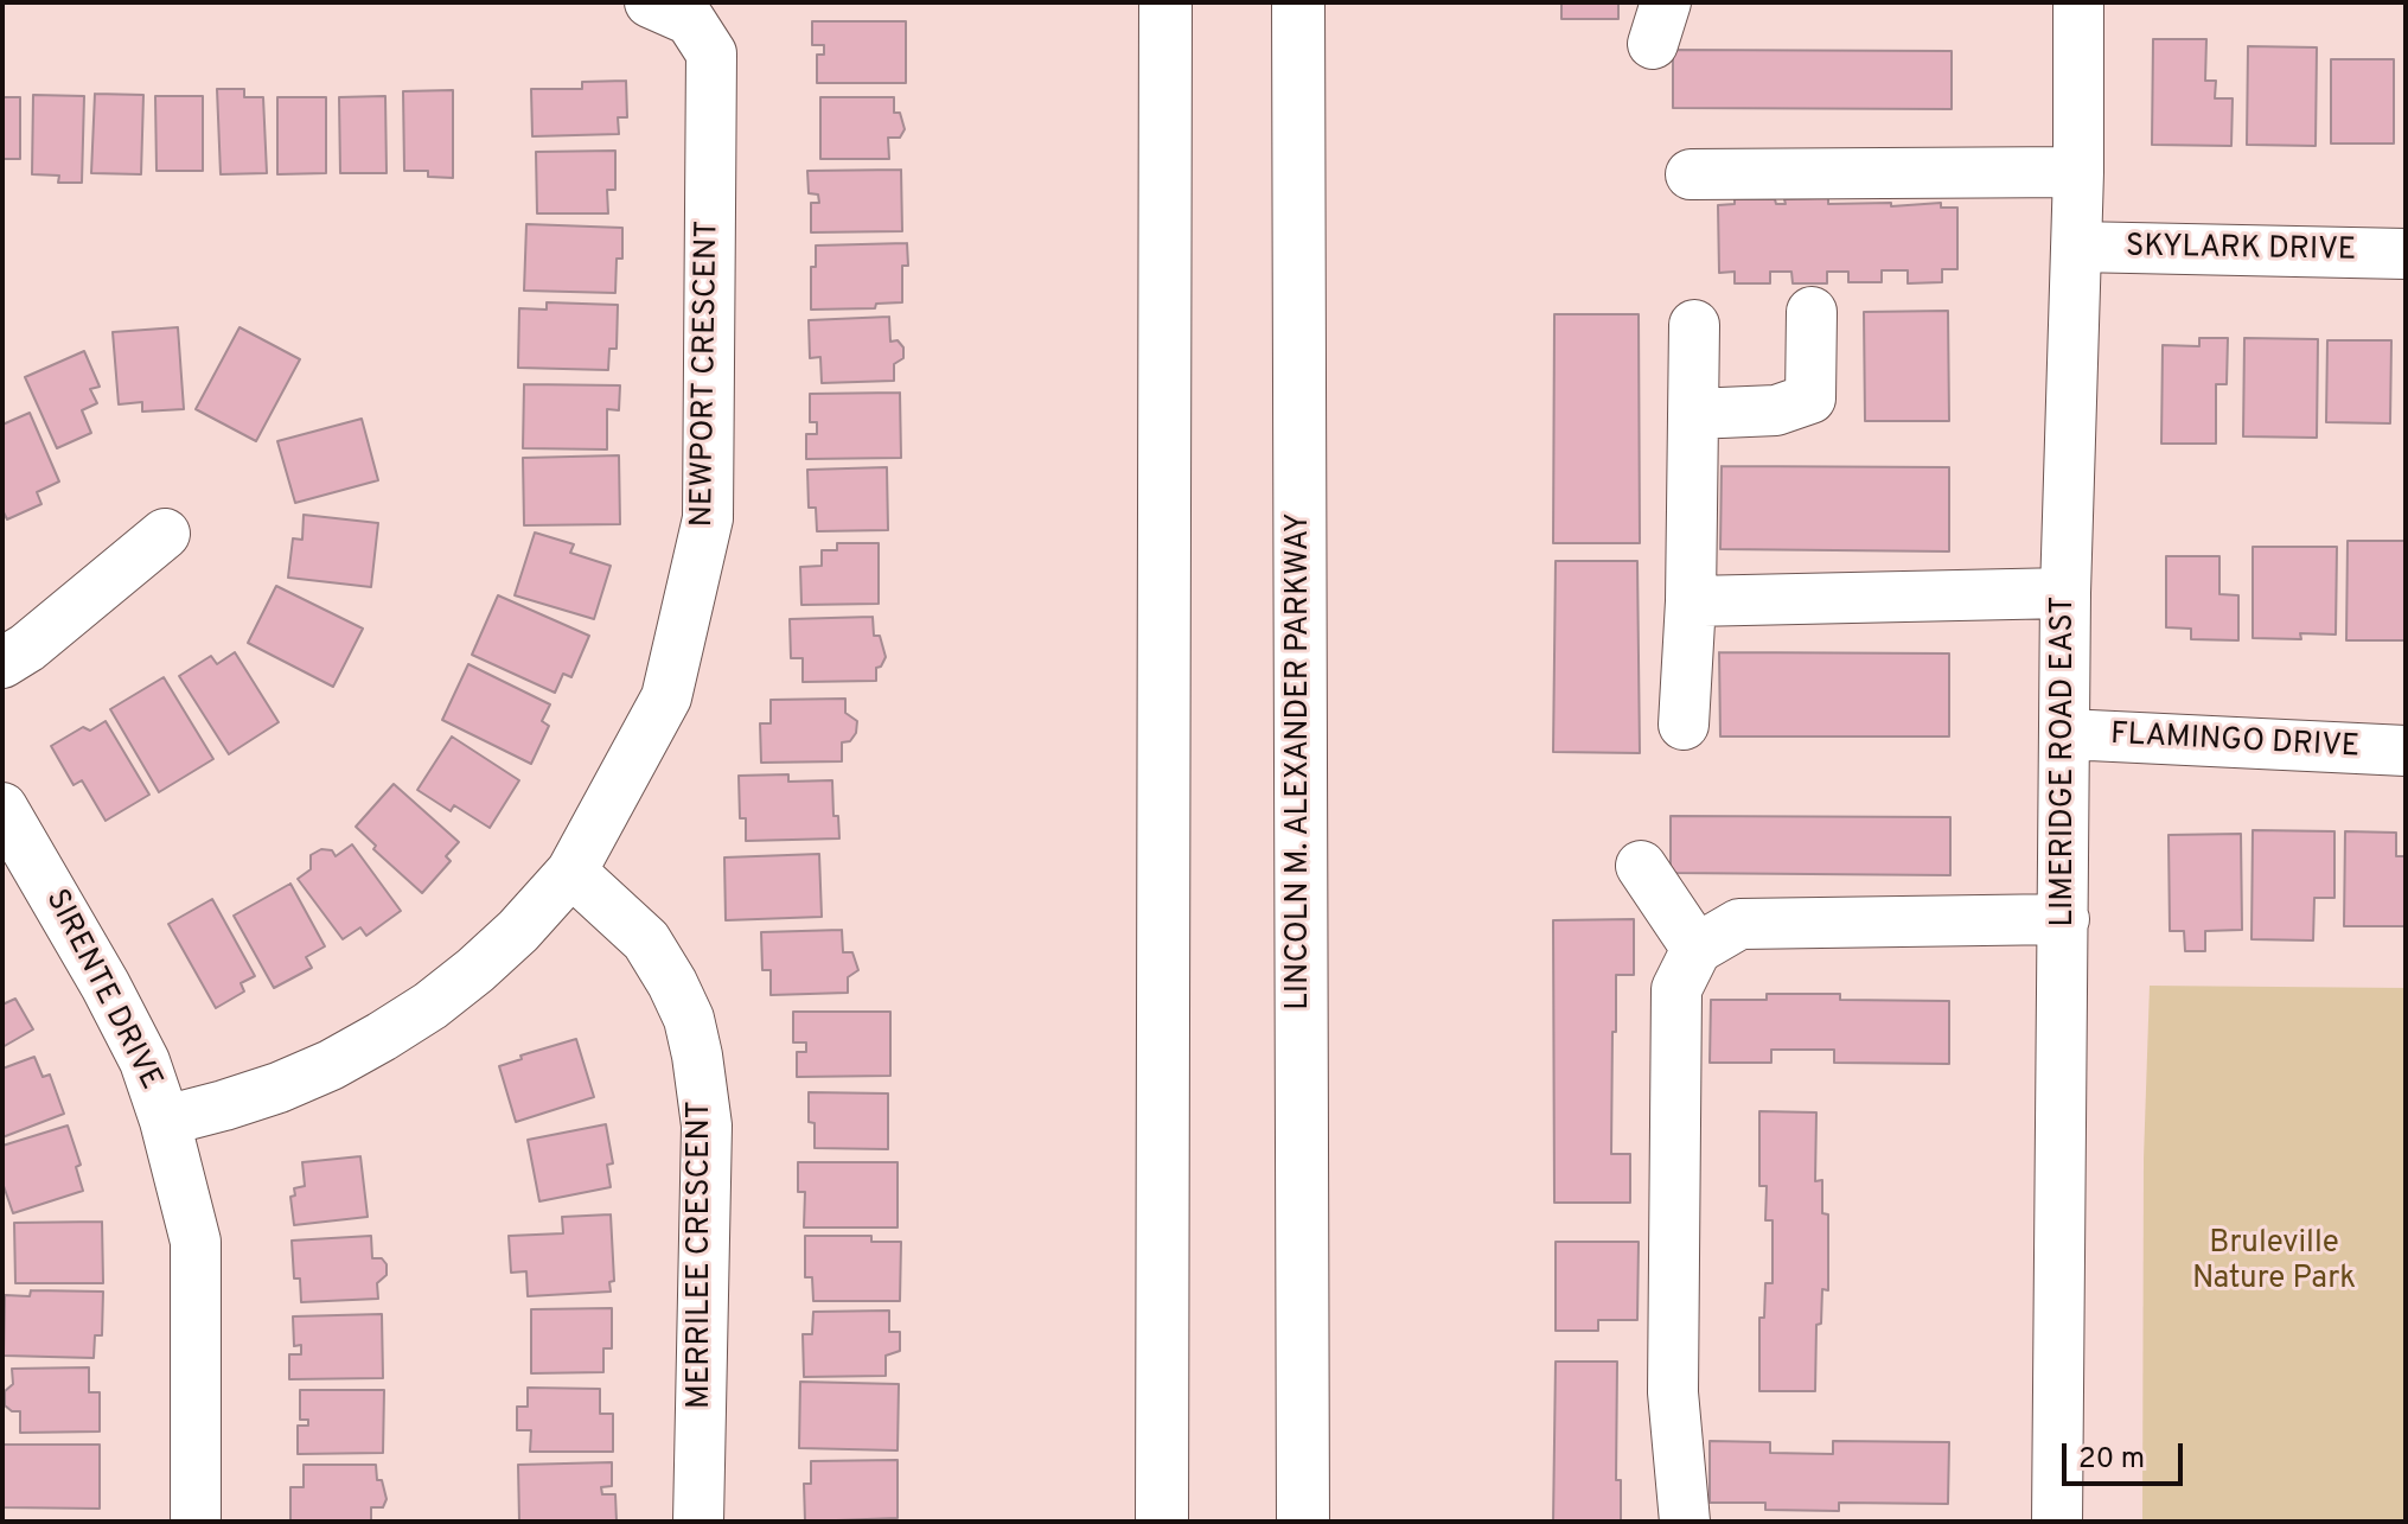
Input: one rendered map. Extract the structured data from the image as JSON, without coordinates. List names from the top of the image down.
{
  "streets": {
    "highway": ["LINCOLN M. ALEXANDER PARKWAY"],
    "street": [
      "SKYLARK DRIVE",
      "NEWPORT CRESCENT",
      "FLAMINGO DRIVE",
      "LIMERIDGE ROAD EAST",
      "SIRENTE DRIVE",
      "MERRILEE CRESCENT"
    ]
  },
  "crossings": [
    ["SKYLARK DRIVE", "LIMERIDGE ROAD EAST"],
    ["NEWPORT CRESCENT", "SIRENTE DRIVE"],
    ["NEWPORT CRESCENT", "MERRILEE CRESCENT"],
    ["FLAMINGO DRIVE", "LIMERIDGE ROAD EAST"]
  ],
  "parks": ["Bruleville Nature Park"],
  "scale_bar": "20 m"
}
